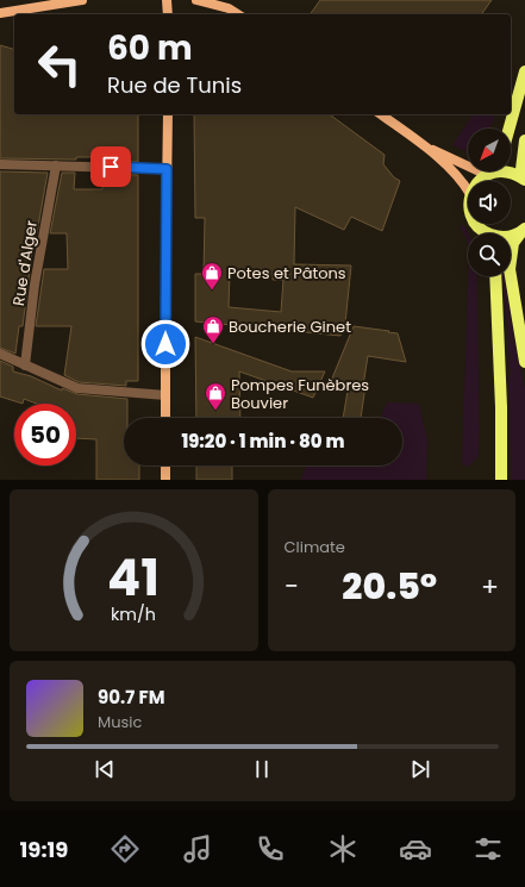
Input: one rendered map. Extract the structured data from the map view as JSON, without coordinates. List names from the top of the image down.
{
  "streets": {
    "street": ["Rue d'Alger"]
  },
  "places": {
    "shop": ["Potes et Pâtons", "Boucherie Ginet", "Pompes Funèbres Bouvier"]
  },
  "north": "bottom left",
  "page": {
    "turn": ["60 m", "Rue de Tunis"],
    "limit": "50",
    "trip": "19:20 · 1 min · 80 m",
    "tile": "Climate",
    "heat": ["−", "20.5°", "+"],
    "song": ["90.7 FM", "Music"],
    "tabs": "19:19",
    "gauge": ["41", "km/h"]
  }
}
